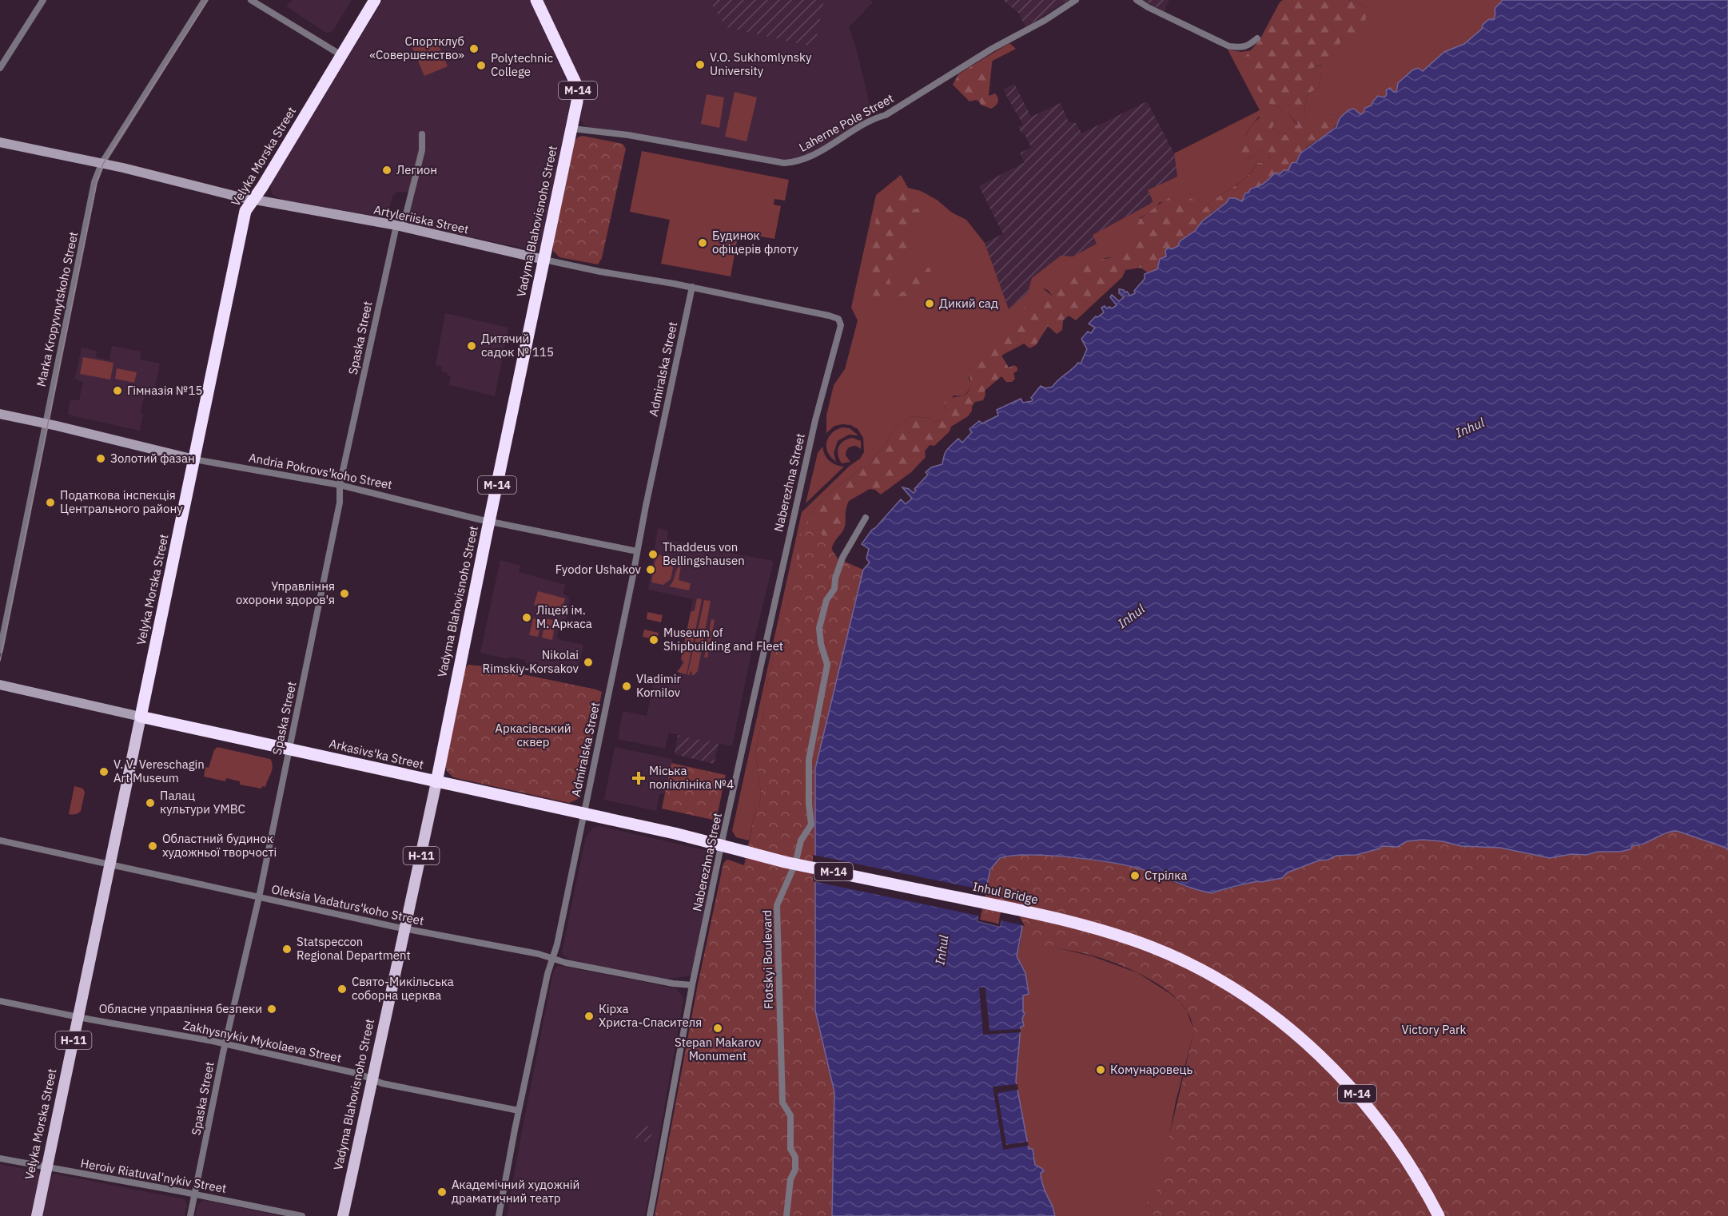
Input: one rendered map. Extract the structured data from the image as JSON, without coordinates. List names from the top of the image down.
{
  "streets": {
    "highway": [
      "М-14",
      "Velyka Morska Street",
      "Vadyma Blahovisnoho Street",
      "Arkasivs'ka Street",
      "Inhul Bridge"
    ],
    "main road": ["Н-11"],
    "street": [
      "Laherne Pole Street",
      "Artyleriiska Street",
      "Marka Kropyvnytskoho Street",
      "Spaska Street",
      "Admiralska Street",
      "Andria Pokrovs'koho Street",
      "Naberezhna Street",
      "Oleksia Vadaturs'koho Street",
      "Flotskyi Boulevard",
      "Zakhysnykiv Mykolaeva Street",
      "Heroiv Riatuval'nykiv Street"
    ]
  },
  "crossings": [
    ["Laherne Pole Street", "Vadyma Blahovisnoho Street"],
    ["Velyka Morska Street", "Artyleriiska Street"],
    ["Velyka Morska Street", "Andria Pokrovs'koho Street"],
    ["Velyka Morska Street", "Arkasivs'ka Street"],
    ["Velyka Morska Street", "Oleksia Vadaturs'koho Street"],
    ["Velyka Morska Street", "Zakhysnykiv Mykolaeva Street"],
    ["Velyka Morska Street", "Heroiv Riatuval'nykiv Street"],
    ["Artyleriiska Street", "Vadyma Blahovisnoho Street"],
    ["Artyleriiska Street", "Marka Kropyvnytskoho Street"],
    ["Artyleriiska Street", "Spaska Street"],
    ["Artyleriiska Street", "Admiralska Street"],
    ["Artyleriiska Street", "Naberezhna Street"],
    ["Vadyma Blahovisnoho Street", "Andria Pokrovs'koho Street"],
    ["Vadyma Blahovisnoho Street", "Arkasivs'ka Street"],
    ["Vadyma Blahovisnoho Street", "Oleksia Vadaturs'koho Street"],
    ["Vadyma Blahovisnoho Street", "Zakhysnykiv Mykolaeva Street"],
    ["Marka Kropyvnytskoho Street", "Andria Pokrovs'koho Street"],
    ["Spaska Street", "Andria Pokrovs'koho Street"],
    ["Spaska Street", "Arkasivs'ka Street"],
    ["Spaska Street", "Oleksia Vadaturs'koho Street"],
    ["Spaska Street", "Zakhysnykiv Mykolaeva Street"],
    ["Spaska Street", "Heroiv Riatuval'nykiv Street"],
    ["Admiralska Street", "Andria Pokrovs'koho Street"],
    ["Admiralska Street", "Arkasivs'ka Street"],
    ["Admiralska Street", "Oleksia Vadaturs'koho Street"],
    ["Admiralska Street", "Zakhysnykiv Mykolaeva Street"],
    ["Naberezhna Street", "Arkasivs'ka Street"],
    ["Naberezhna Street", "Oleksia Vadaturs'koho Street"],
    ["Arkasivs'ka Street", "Inhul Bridge"]
  ],
  "water": ["Inhul"],
  "parks": ["Аркасівський сквер", "Victory Park"],
  "places": {
    "other": [
      "Спортклуб «Совершенство»",
      "V.O. Sukhomlynsky University",
      "Polytechnic College",
      "Легион",
      "Будинок офіцерів флоту",
      "Дикий сад",
      "Дитячий садок № 115",
      "Гімназія №15",
      "Золотий фазан",
      "Податкова інспекція Центрального району",
      "Thaddeus von Bellingshausen",
      "Fyodor Ushakov",
      "Управління охорони здоров'я",
      "Ліцей ім. М. Аркаса",
      "Museum of Shipbuilding and Fleet",
      "Nikolai Rimskiy-Korsakov",
      "Vladimir Kornilov",
      "V. V. Vereschagin Art Museum",
      "Палац культури УМВС",
      "Областний будинок художньої творчості",
      "Стрілка",
      "Statspeccon Regional Department",
      "Свято-Микільська соборна церква",
      "Обласне управління безпеки",
      "Кірха Христа-Спасителя",
      "Stepan Makarov Monument",
      "Комунаровець",
      "Академічний художній драматичний театр"
    ],
    "health": ["Міська поліклініка №4"]
  }
}
